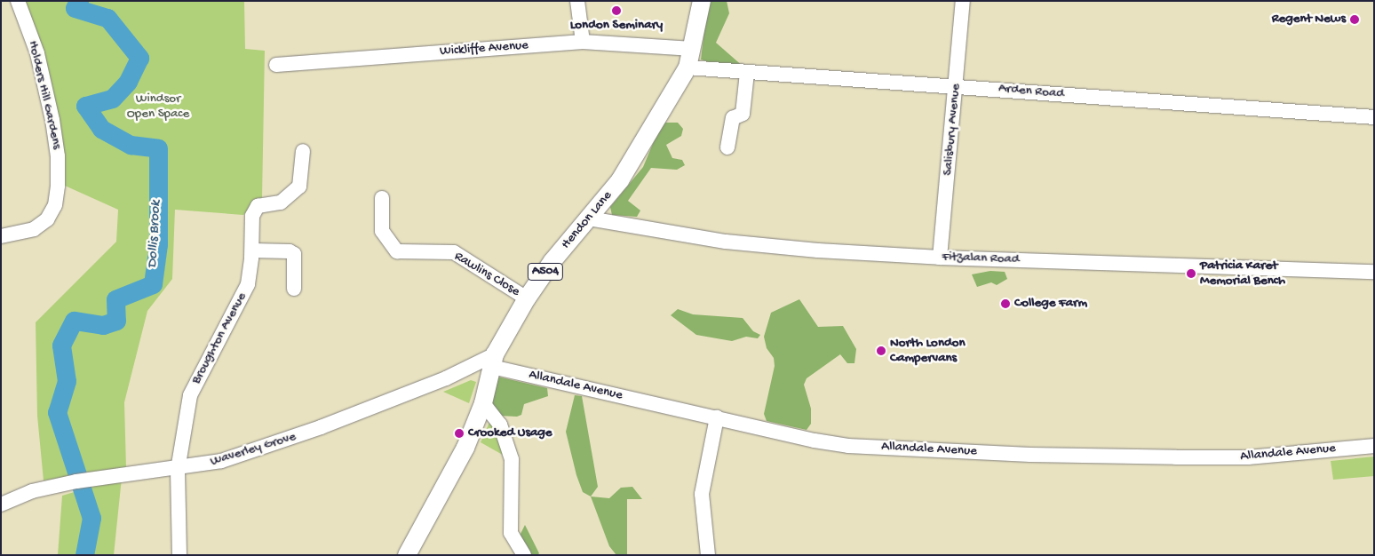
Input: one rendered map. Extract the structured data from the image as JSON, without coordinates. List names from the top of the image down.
{
  "streets": {
    "main road": ["Hendon Lane", "A504"],
    "street": [
      "Wickliffe Avenue",
      "Arden Road",
      "Holders Hill Gardens",
      "Salisbury Avenue",
      "Fitzalan Road",
      "Rawlins Close",
      "Broughton Avenue",
      "Allandale Avenue",
      "Waverley Grove"
    ]
  },
  "crossings": [
    ["Wickliffe Avenue", "Hendon Lane"],
    ["Arden Road", "Salisbury Avenue"],
    ["Arden Road", "Hendon Lane"],
    ["Salisbury Avenue", "Fitzalan Road"],
    ["Hendon Lane", "Fitzalan Road"],
    ["Hendon Lane", "Rawlins Close"],
    ["Hendon Lane", "Allandale Avenue"],
    ["Hendon Lane", "Waverley Grove"],
    ["Broughton Avenue", "Waverley Grove"],
    ["Allandale Avenue", "Waverley Grove"]
  ],
  "water": ["Dollis Brook"],
  "parks": ["Windsor Open Space"],
  "places": [
    "London Seminary",
    "Regent News",
    "Patricia Karet Memorial Bench",
    "College Farm",
    "North London Campervans",
    "Crooked Usage"
  ]
}
